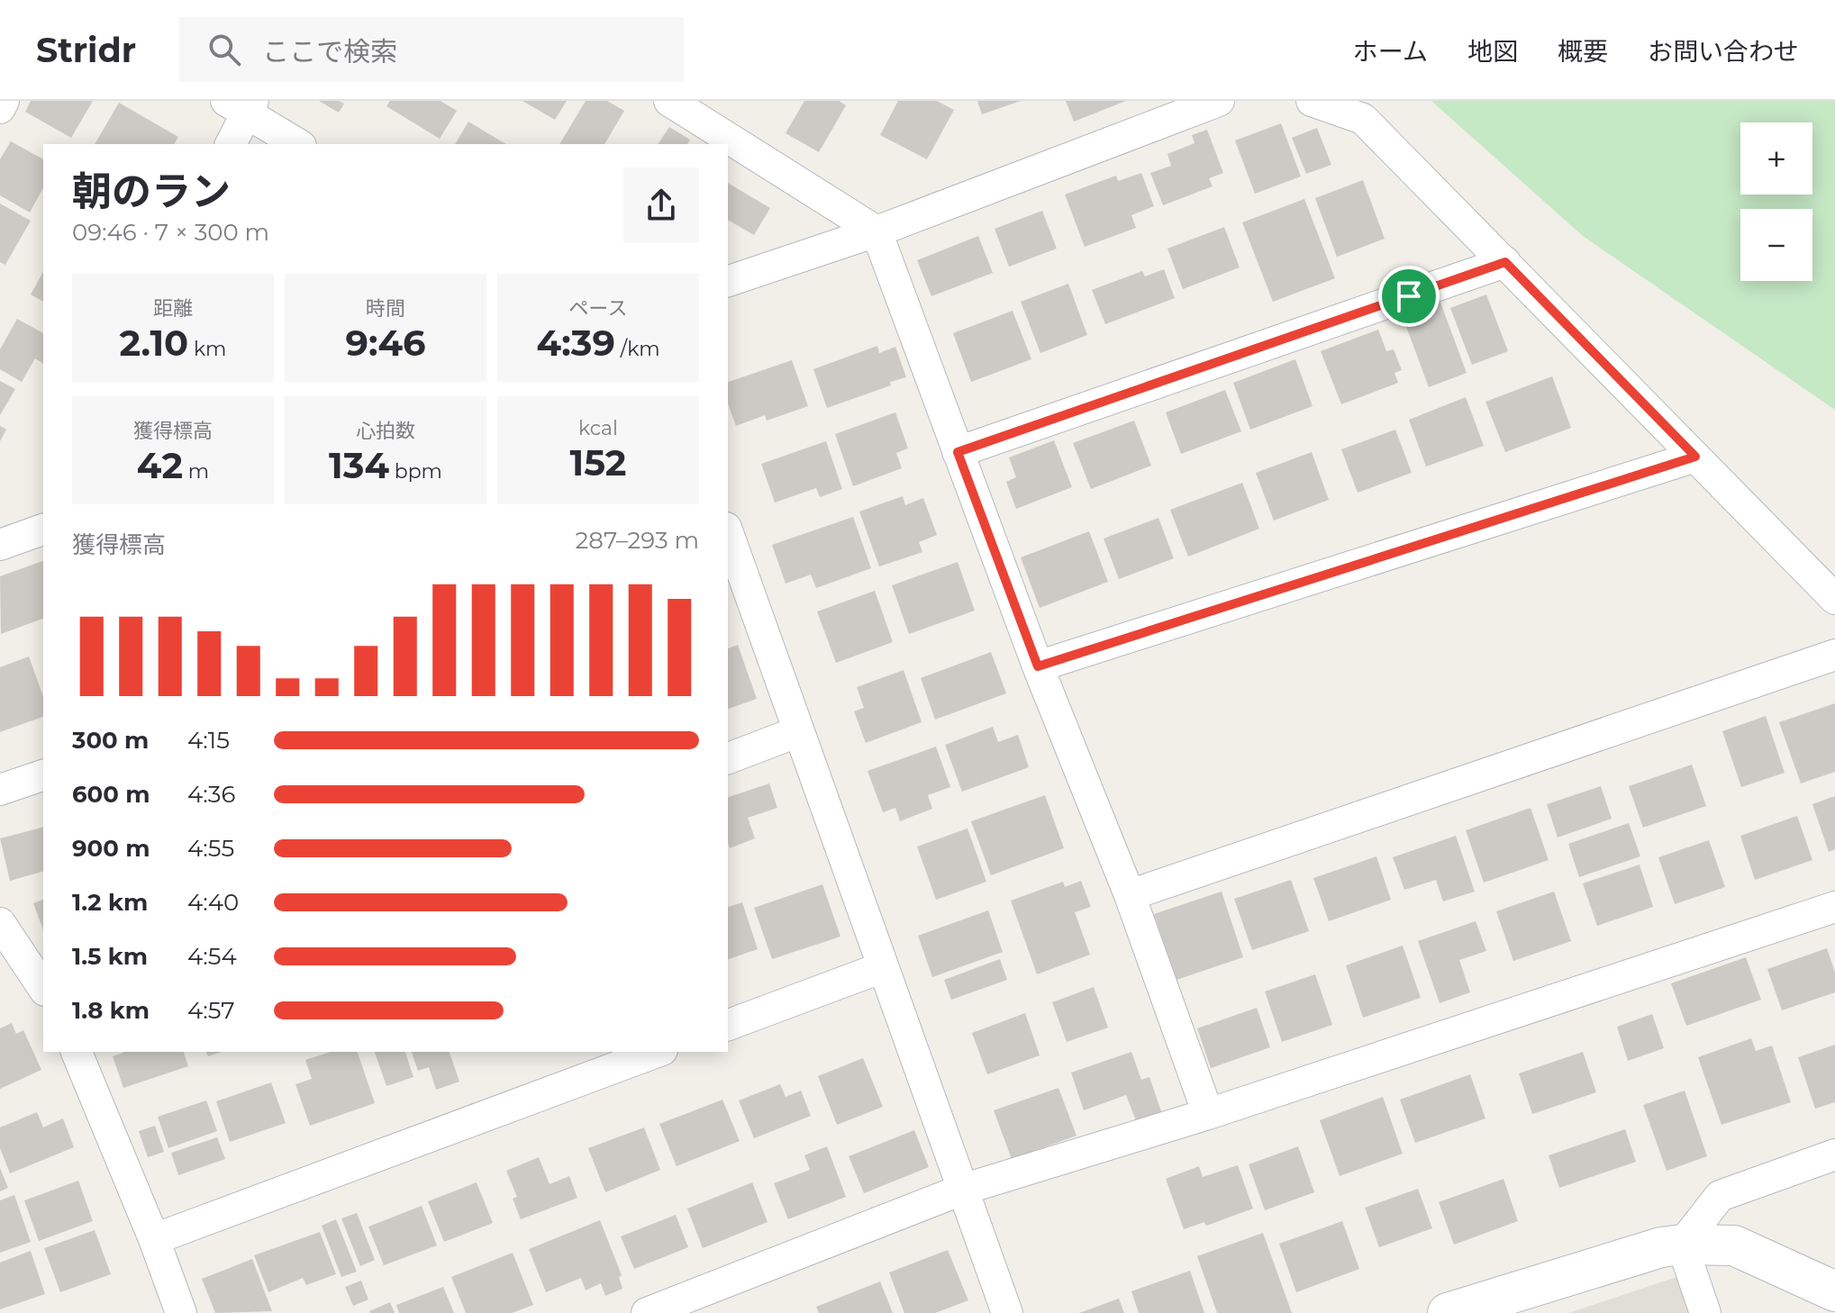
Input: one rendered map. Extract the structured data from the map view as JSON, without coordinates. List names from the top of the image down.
{
  "page": {
    "header": "Stridr",
    "search": "ここで検索",
    "nav": [
      "ホーム",
      "地図",
      "概要",
      "お問い合わせ"
    ],
    "map_buttons": ["+", "−"],
    "heading": ["朝のラン", "09:46 · 7 × 300 m"],
    "stats": [
      ["距離", "2.10 km"],
      ["時間", "9:46"],
      ["ペース", "4:39 /km"],
      ["獲得標高", "42 m"],
      ["心拍数", "134 bpm"],
      ["kcal", "152"]
    ],
    "chart": ["獲得標高", "287–293 m"],
    "list": [
      {
        "name": "300 m",
        "note": "4:15"
      },
      {
        "name": "600 m",
        "note": "4:36"
      },
      {
        "name": "900 m",
        "note": "4:55"
      },
      {
        "name": "1.2 km",
        "note": "4:40"
      },
      {
        "name": "1.5 km",
        "note": "4:54"
      },
      {
        "name": "1.8 km",
        "note": "4:57"
      }
    ]
  }
}
